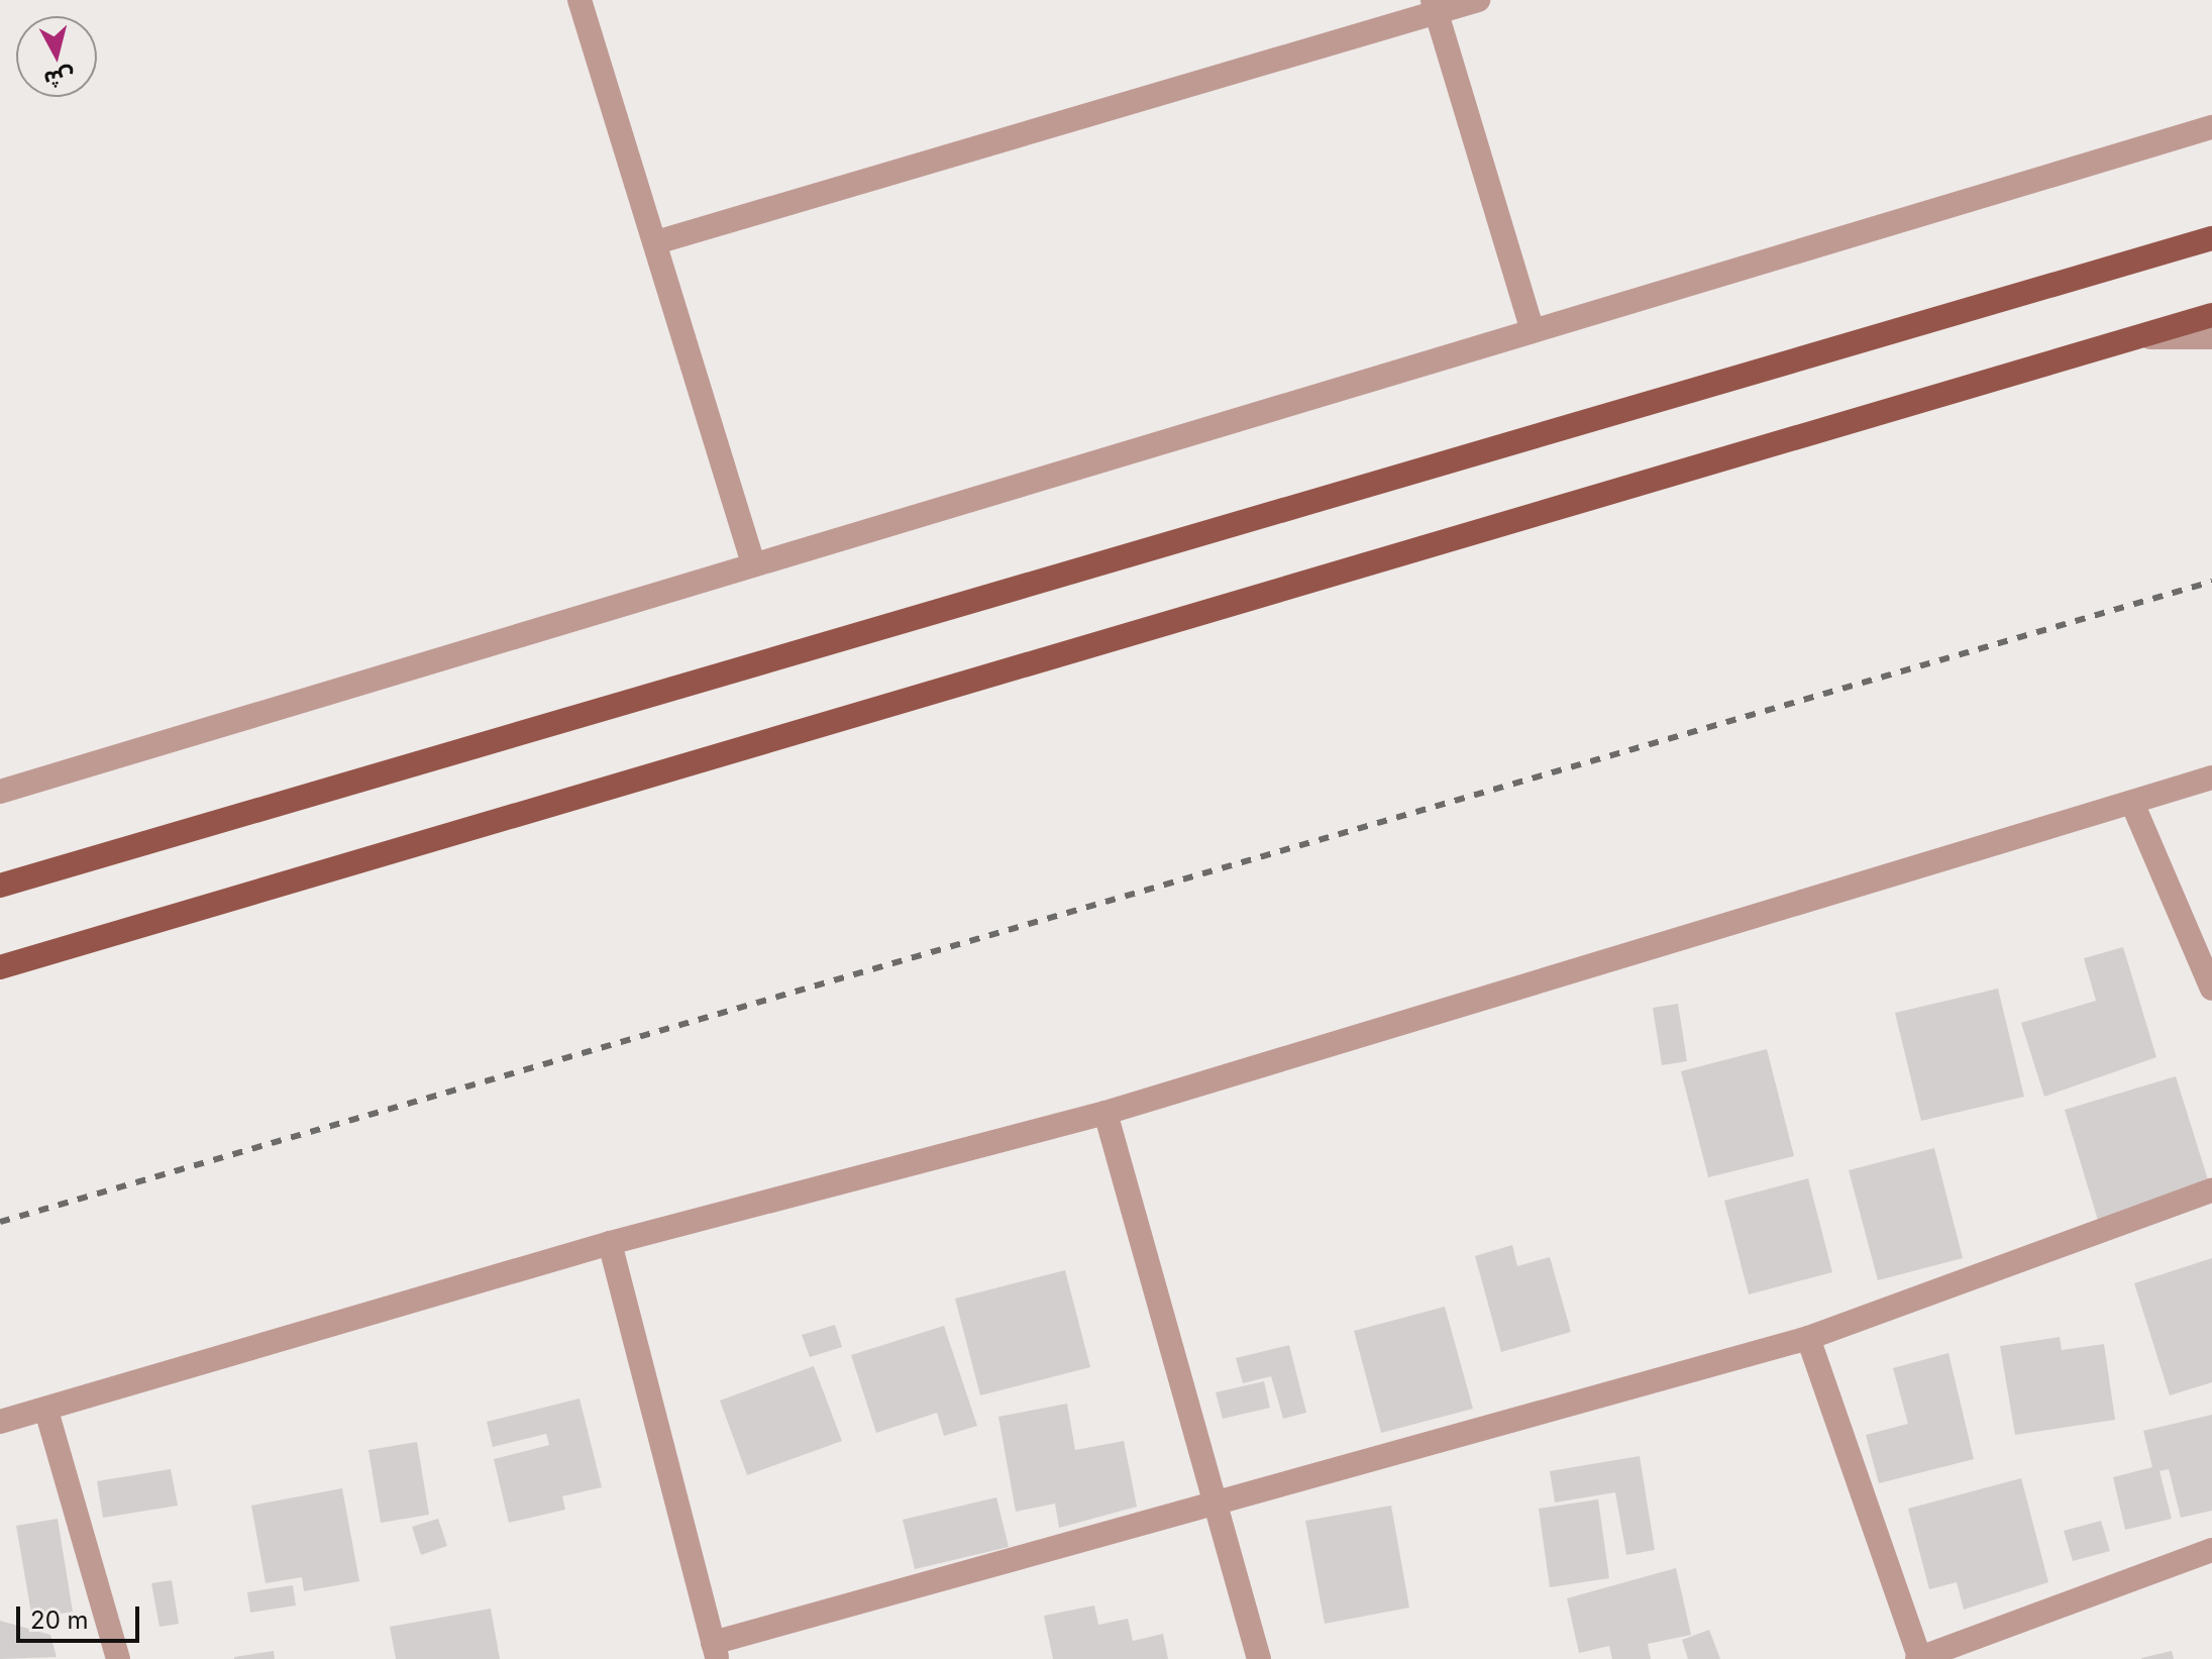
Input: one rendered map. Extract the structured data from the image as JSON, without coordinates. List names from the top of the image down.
{
  "scale_bar": "20 m",
  "north": "bottom"
}
